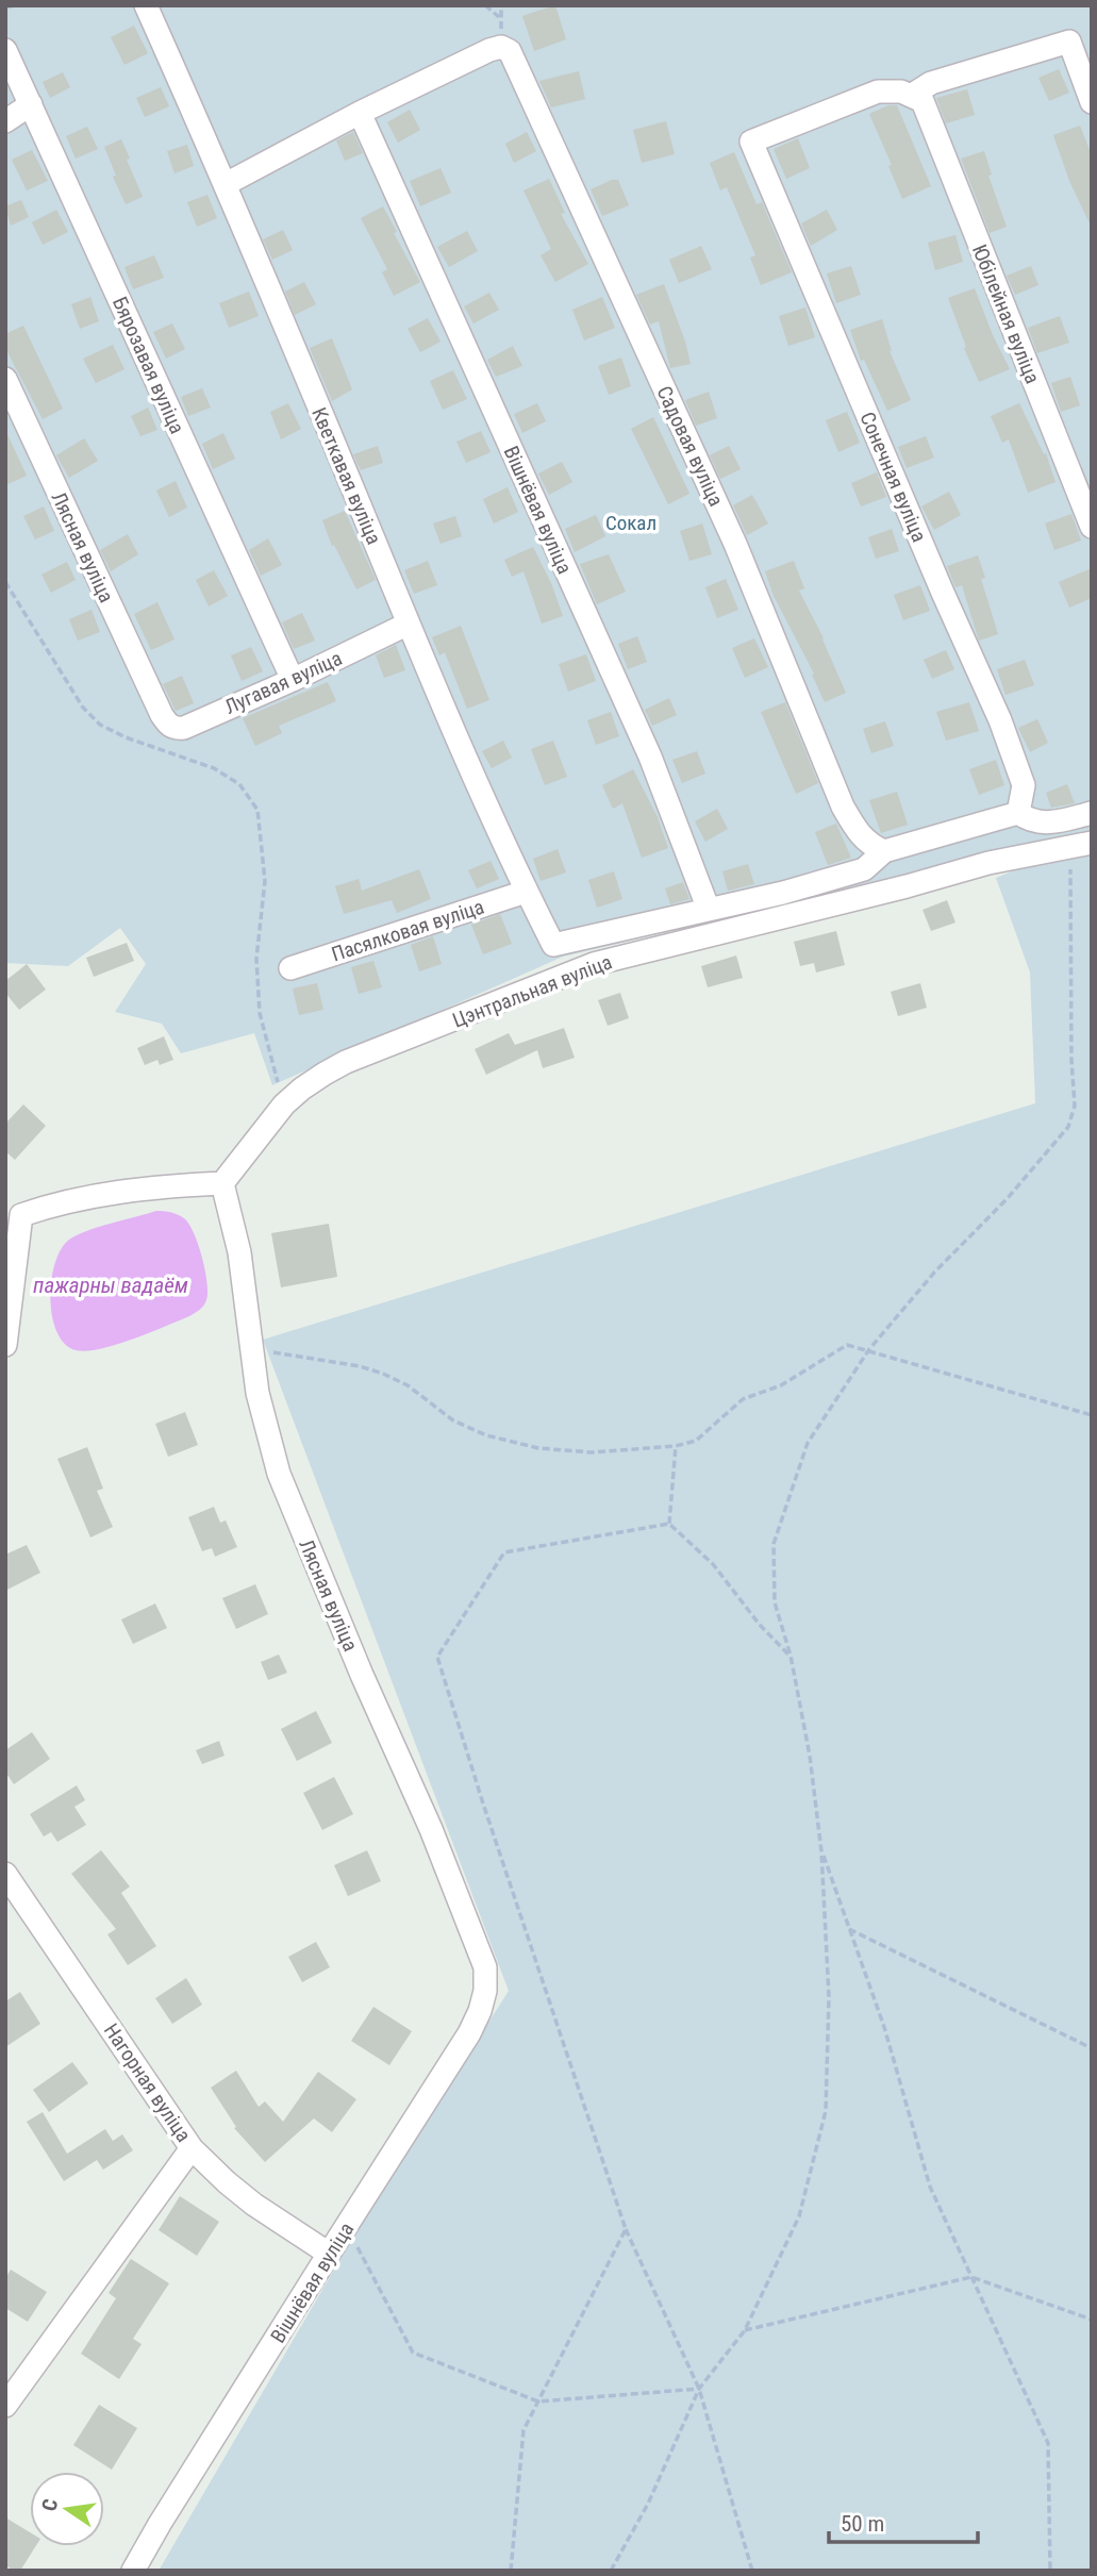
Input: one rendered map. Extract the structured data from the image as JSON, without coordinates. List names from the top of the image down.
{
  "streets": {
    "street": [
      "Юбілейная вуліца",
      "Бярозавая вуліца",
      "Садовая вуліца",
      "Кветкавая вуліца",
      "Сонечная вуліца",
      "Вішнёвая вуліца",
      "Лясная вуліца",
      "Лугавая вуліца",
      "Пасялковая вуліца",
      "Цэнтральная вуліца",
      "Нагорная вуліца"
    ]
  },
  "crossings": [
    ["Юбілейная вуліца", "Сонечная вуліца"],
    ["Бярозавая вуліца", "Лугавая вуліца"],
    ["Садовая вуліца", "Вішнёвая вуліца"],
    ["Кветкавая вуліца", "Вішнёвая вуліца"],
    ["Кветкавая вуліца", "Лугавая вуліца"],
    ["Кветкавая вуліца", "Пасялковая вуліца"],
    ["Вішнёвая вуліца", "Лясная вуліца"],
    ["Вішнёвая вуліца", "Нагорная вуліца"],
    ["Лясная вуліца", "Лугавая вуліца"],
    ["Лясная вуліца", "Цэнтральная вуліца"]
  ],
  "water": ["пажарны вадаём"],
  "parks": ["Сокал"],
  "scale_bar": "50 m",
  "north": "left"
}
